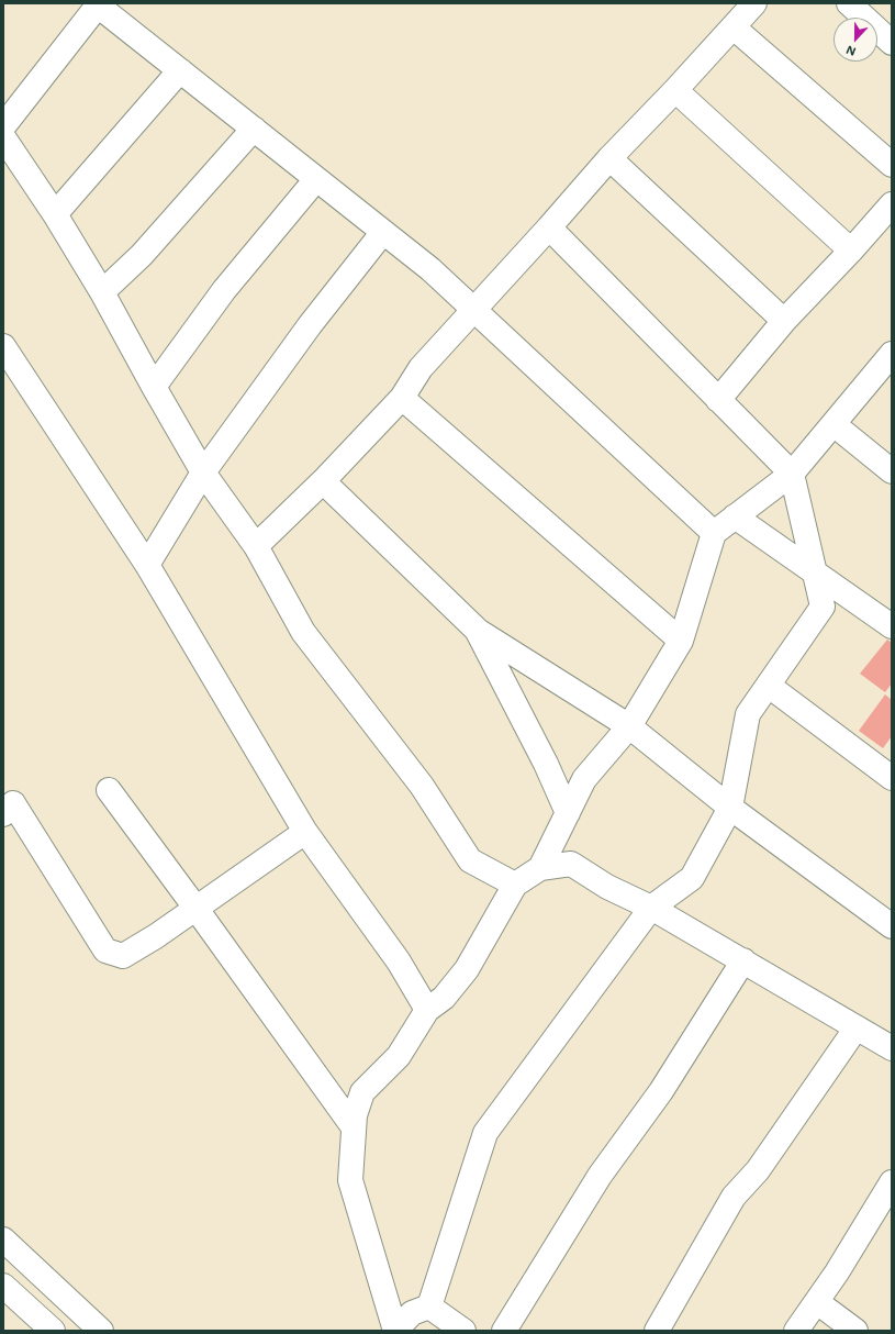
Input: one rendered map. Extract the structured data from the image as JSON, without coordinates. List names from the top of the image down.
{
  "north": "bottom"
}
